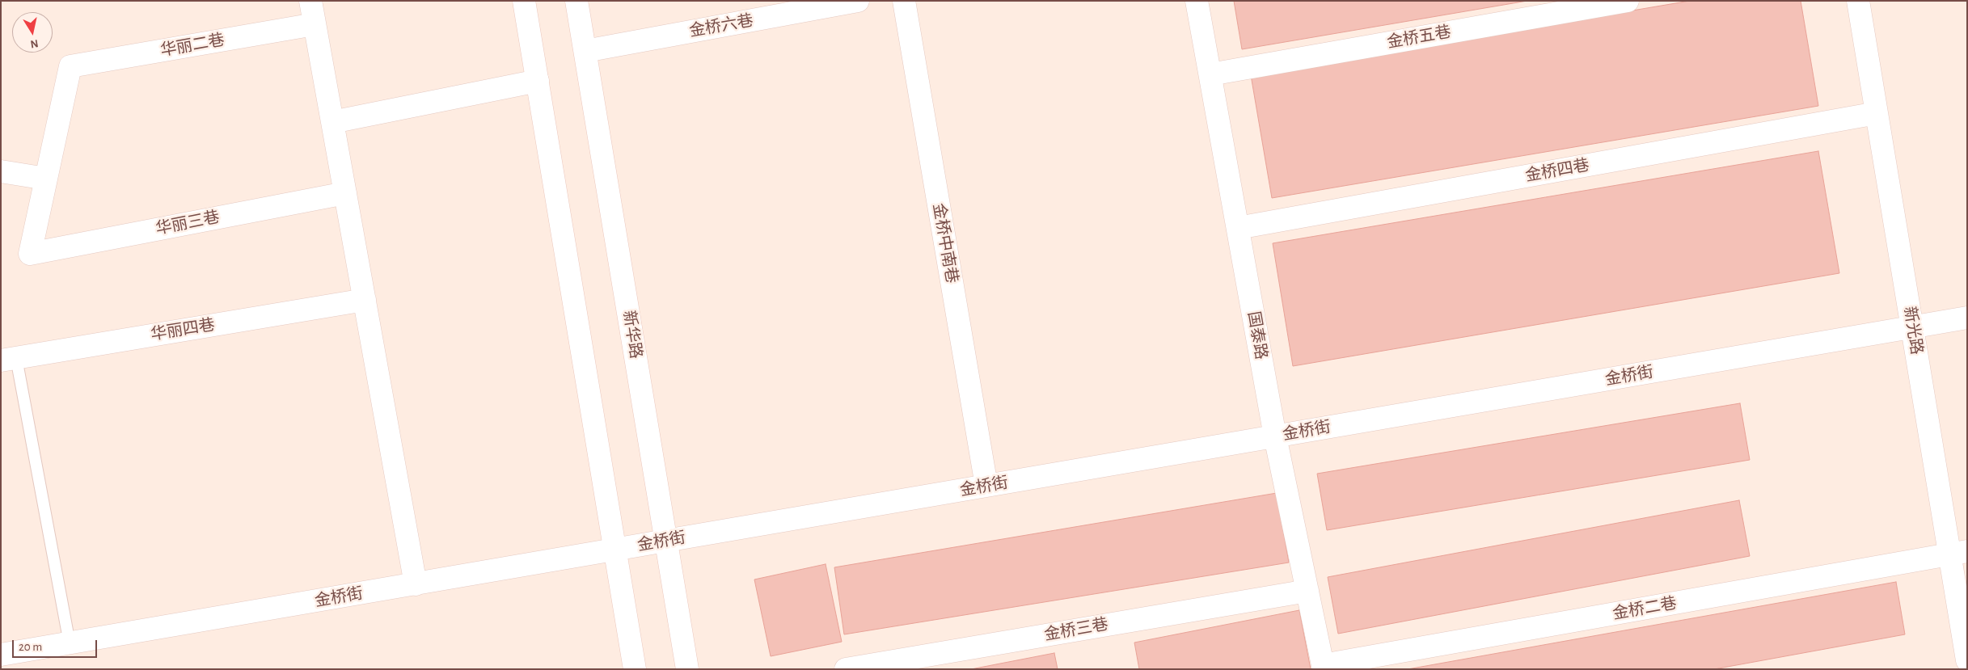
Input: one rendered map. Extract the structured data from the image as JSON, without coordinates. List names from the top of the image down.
{
  "streets": {
    "street": [
      "金桥六巷",
      "金桥五巷",
      "华丽二巷",
      "金桥四巷",
      "华丽三巷",
      "金桥中南巷",
      "华丽四巷",
      "新光路",
      "新华路",
      "国泰路",
      "金桥街",
      "金桥二巷",
      "金桥三巷"
    ]
  },
  "crossings": [
    ["金桥六巷", "新华路"],
    ["金桥五巷", "国泰路"],
    ["华丽二巷", "华丽三巷"],
    ["金桥四巷", "新光路"],
    ["金桥四巷", "国泰路"],
    ["金桥中南巷", "金桥街"],
    ["新光路", "金桥街"],
    ["新光路", "金桥二巷"],
    ["新华路", "金桥街"],
    ["国泰路", "金桥街"],
    ["国泰路", "金桥二巷"],
    ["国泰路", "金桥三巷"]
  ],
  "scale_bar": "20 m",
  "north": "bottom"
}
